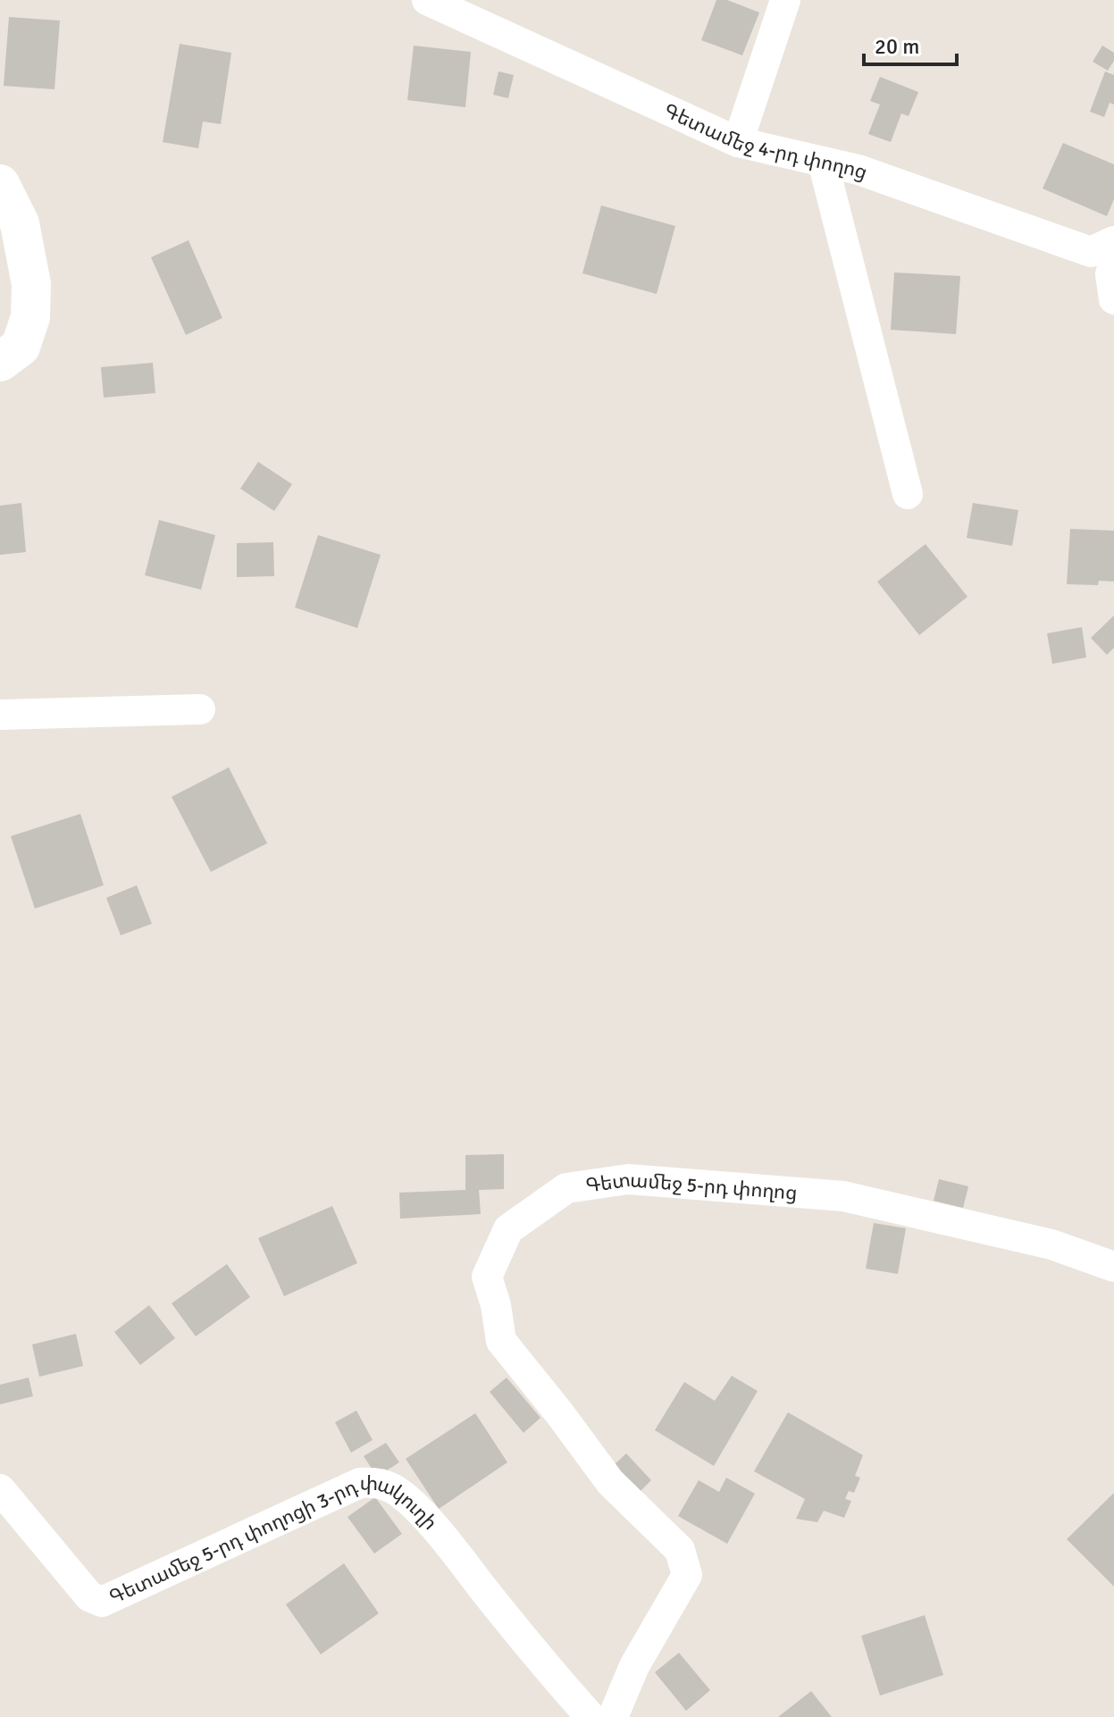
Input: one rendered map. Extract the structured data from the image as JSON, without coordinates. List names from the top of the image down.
{
  "streets": {
    "street": ["Գետամեջ 4-րդ փողոց", "Գետամեջ 5-րդ փողոց", "Գետամեջ 5-րդ փողոցի 3-րդ փակուղի"]
  },
  "scale_bar": "20 m"
}
